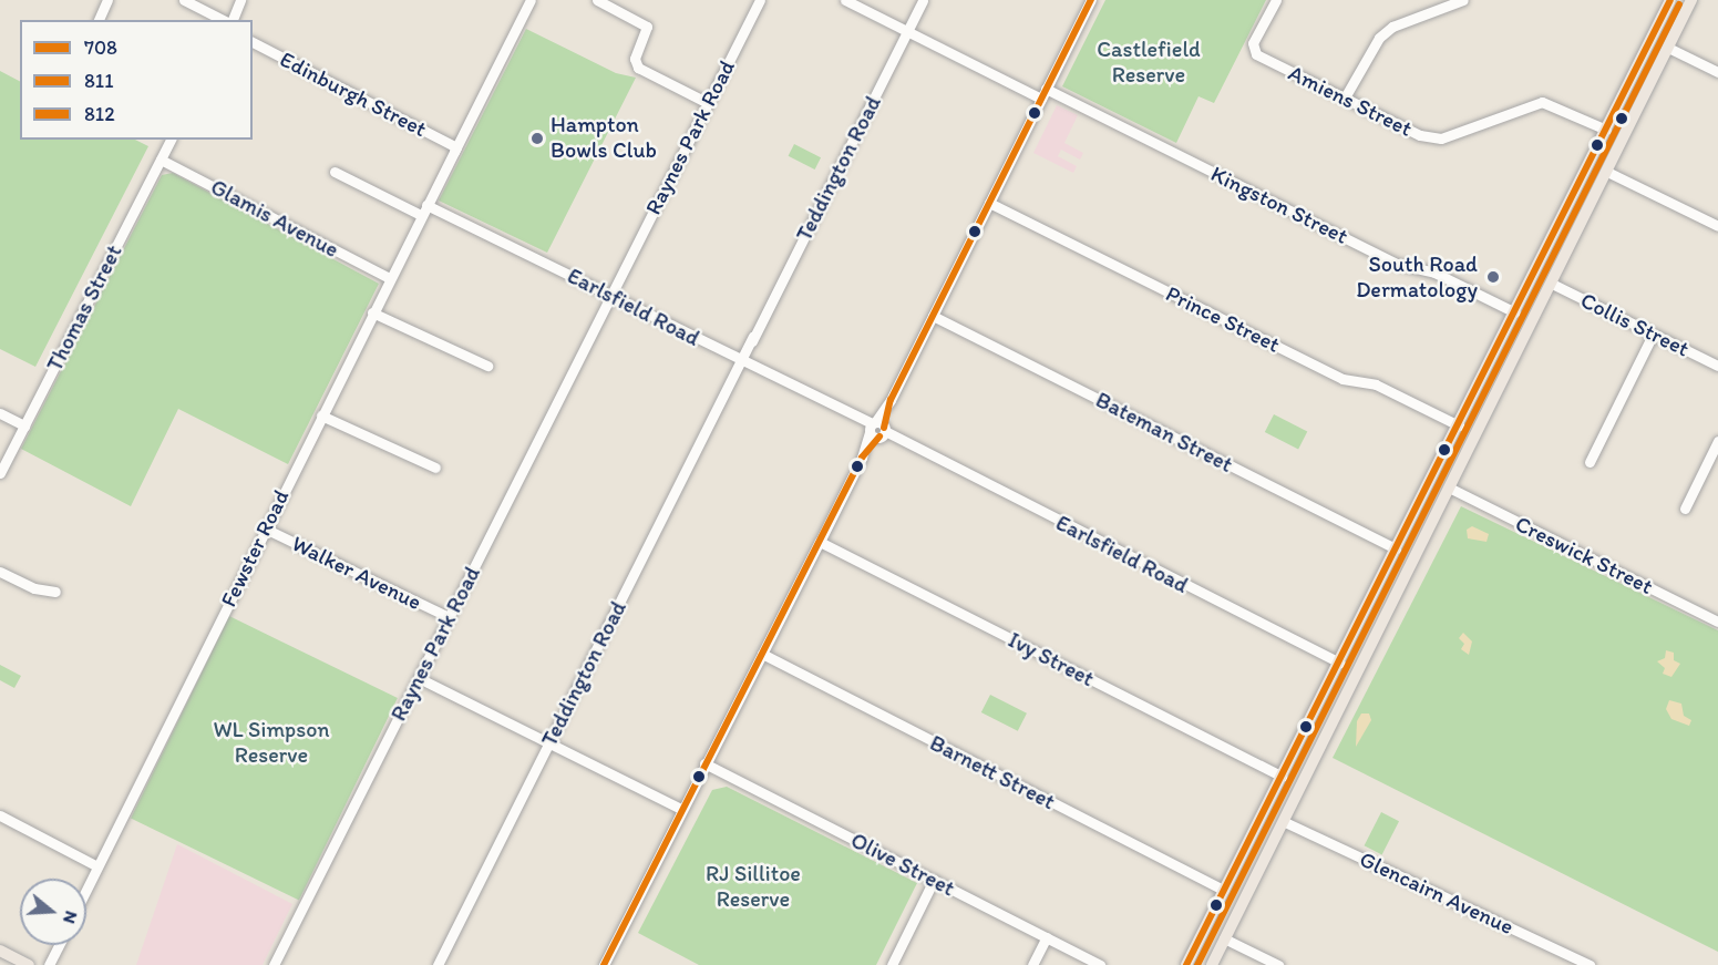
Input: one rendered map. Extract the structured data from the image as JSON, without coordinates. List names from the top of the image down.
{
  "streets": {
    "street": [
      "Edinburgh Street",
      "Amiens Street",
      "Raynes Park Road",
      "Teddington Road",
      "Kingston Street",
      "Glamis Avenue",
      "Earlsfield Road",
      "Thomas Street",
      "Prince Street",
      "Collis Street",
      "Bateman Street",
      "Fewster Road",
      "Creswick Street",
      "Walker Avenue",
      "Ivy Street",
      "Barnett Street",
      "Olive Street",
      "Glencairn Avenue"
    ]
  },
  "crossings": [
    ["Edinburgh Street", "Fewster Road"],
    ["Raynes Park Road", "Earlsfield Road"],
    ["Raynes Park Road", "Walker Avenue"],
    ["Teddington Road", "Kingston Street"],
    ["Teddington Road", "Earlsfield Road"],
    ["Glamis Avenue", "Thomas Street"],
    ["Glamis Avenue", "Fewster Road"],
    ["Earlsfield Road", "Fewster Road"],
    ["Fewster Road", "Walker Avenue"]
  ],
  "parks": ["Castlefield Reserve", "WL Simpson Reserve", "RJ Sillitoe Reserve"],
  "places": ["Hampton Bowls Club", "South Road Dermatology"],
  "lines": ["transit line 708", "transit line 811", "transit line 812"],
  "legend": ["708", "811", "812"],
  "north": "right"
}
